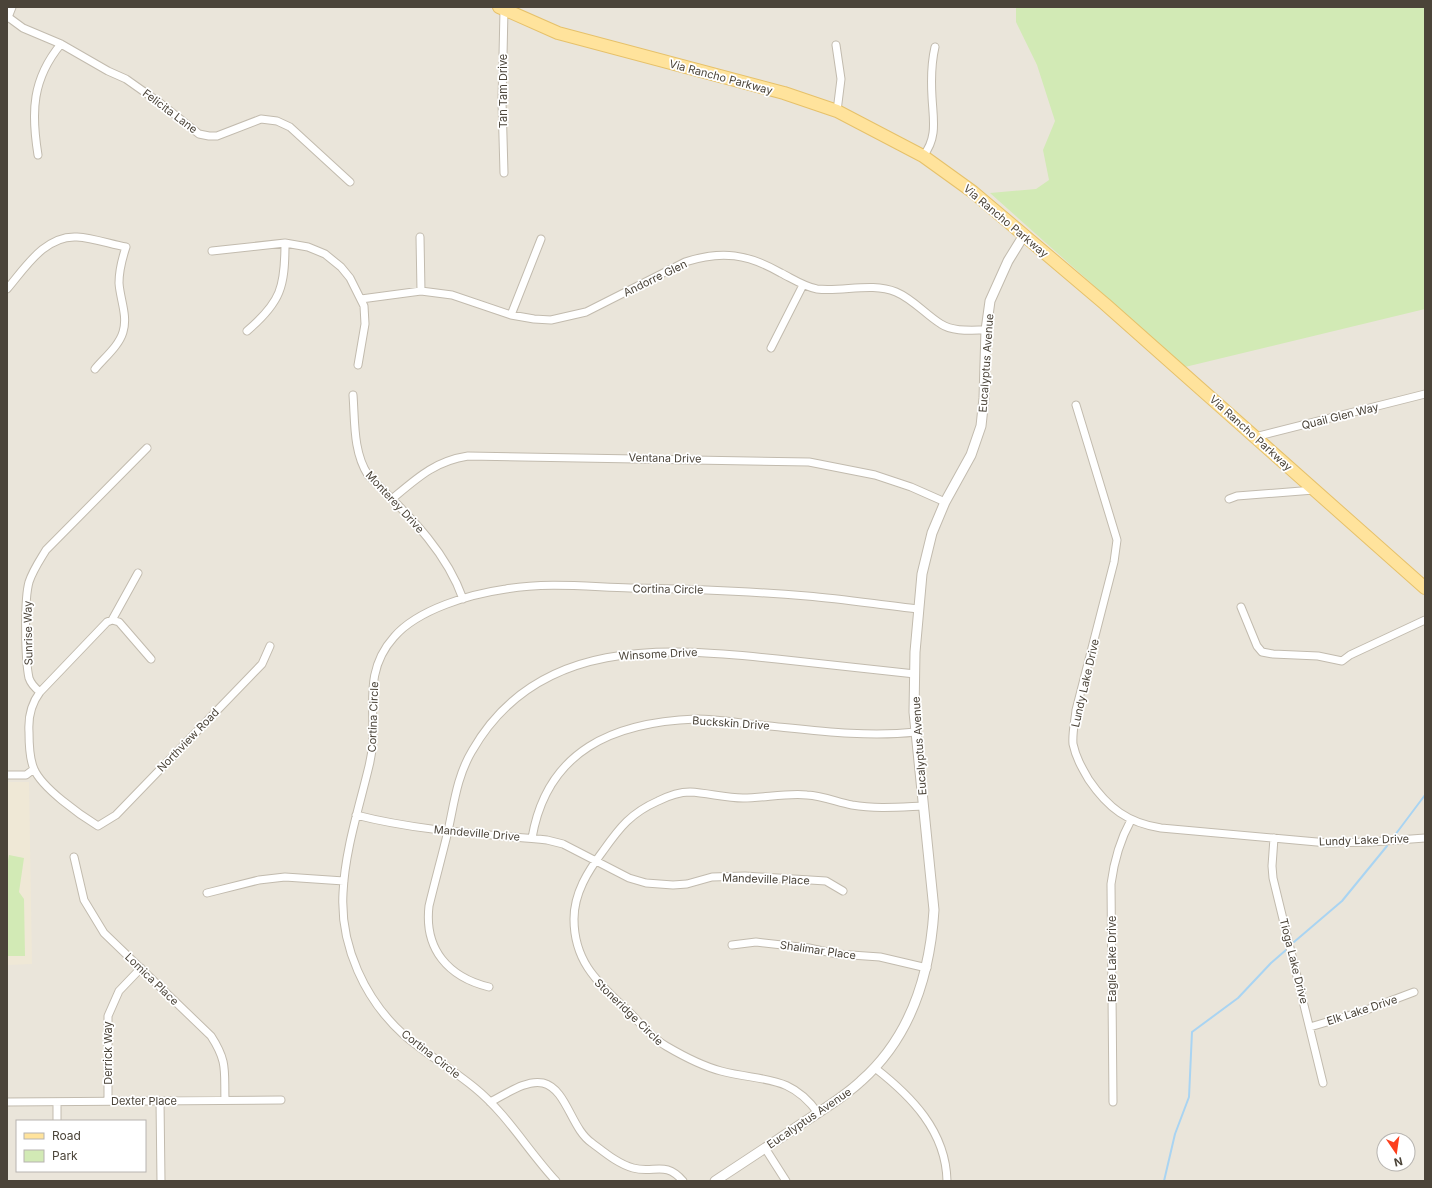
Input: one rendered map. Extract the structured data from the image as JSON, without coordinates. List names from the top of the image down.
{
  "streets": {
    "main road": ["Via Rancho Parkway"],
    "street": [
      "Tan Tam Drive",
      "Felicita Lane",
      "Andorre Glen",
      "Eucalyptus Avenue",
      "Quail Glen Way",
      "Ventana Drive",
      "Monterey Drive",
      "Cortina Circle",
      "Sunrise Way",
      "Winsome Drive",
      "Lundy Lake Drive",
      "Buckskin Drive",
      "Northview Road",
      "Mandeville Drive",
      "Mandeville Place",
      "Shalimar Place",
      "Eagle Lake Drive",
      "Tioga Lake Drive",
      "Lomica Place",
      "Elk Lake Drive",
      "Stoneridge Circle",
      "Derrick Way",
      "Dexter Place"
    ]
  },
  "crossings": [
    ["Via Rancho Parkway", "Tan Tam Drive"],
    ["Via Rancho Parkway", "Eucalyptus Avenue"],
    ["Via Rancho Parkway", "Quail Glen Way"],
    ["Andorre Glen", "Eucalyptus Avenue"],
    ["Eucalyptus Avenue", "Ventana Drive"],
    ["Eucalyptus Avenue", "Cortina Circle"],
    ["Eucalyptus Avenue", "Winsome Drive"],
    ["Eucalyptus Avenue", "Buckskin Drive"],
    ["Eucalyptus Avenue", "Shalimar Place"],
    ["Eucalyptus Avenue", "Stoneridge Circle"],
    ["Ventana Drive", "Monterey Drive"],
    ["Monterey Drive", "Cortina Circle"],
    ["Cortina Circle", "Mandeville Drive"],
    ["Winsome Drive", "Mandeville Drive"],
    ["Lundy Lake Drive", "Eagle Lake Drive"],
    ["Lundy Lake Drive", "Tioga Lake Drive"],
    ["Buckskin Drive", "Mandeville Drive"],
    ["Mandeville Drive", "Mandeville Place"],
    ["Mandeville Drive", "Stoneridge Circle"],
    ["Mandeville Place", "Stoneridge Circle"],
    ["Tioga Lake Drive", "Elk Lake Drive"],
    ["Lomica Place", "Derrick Way"],
    ["Lomica Place", "Dexter Place"],
    ["Derrick Way", "Dexter Place"]
  ],
  "legend": ["Road", "Park"],
  "north": "bottom"
}
